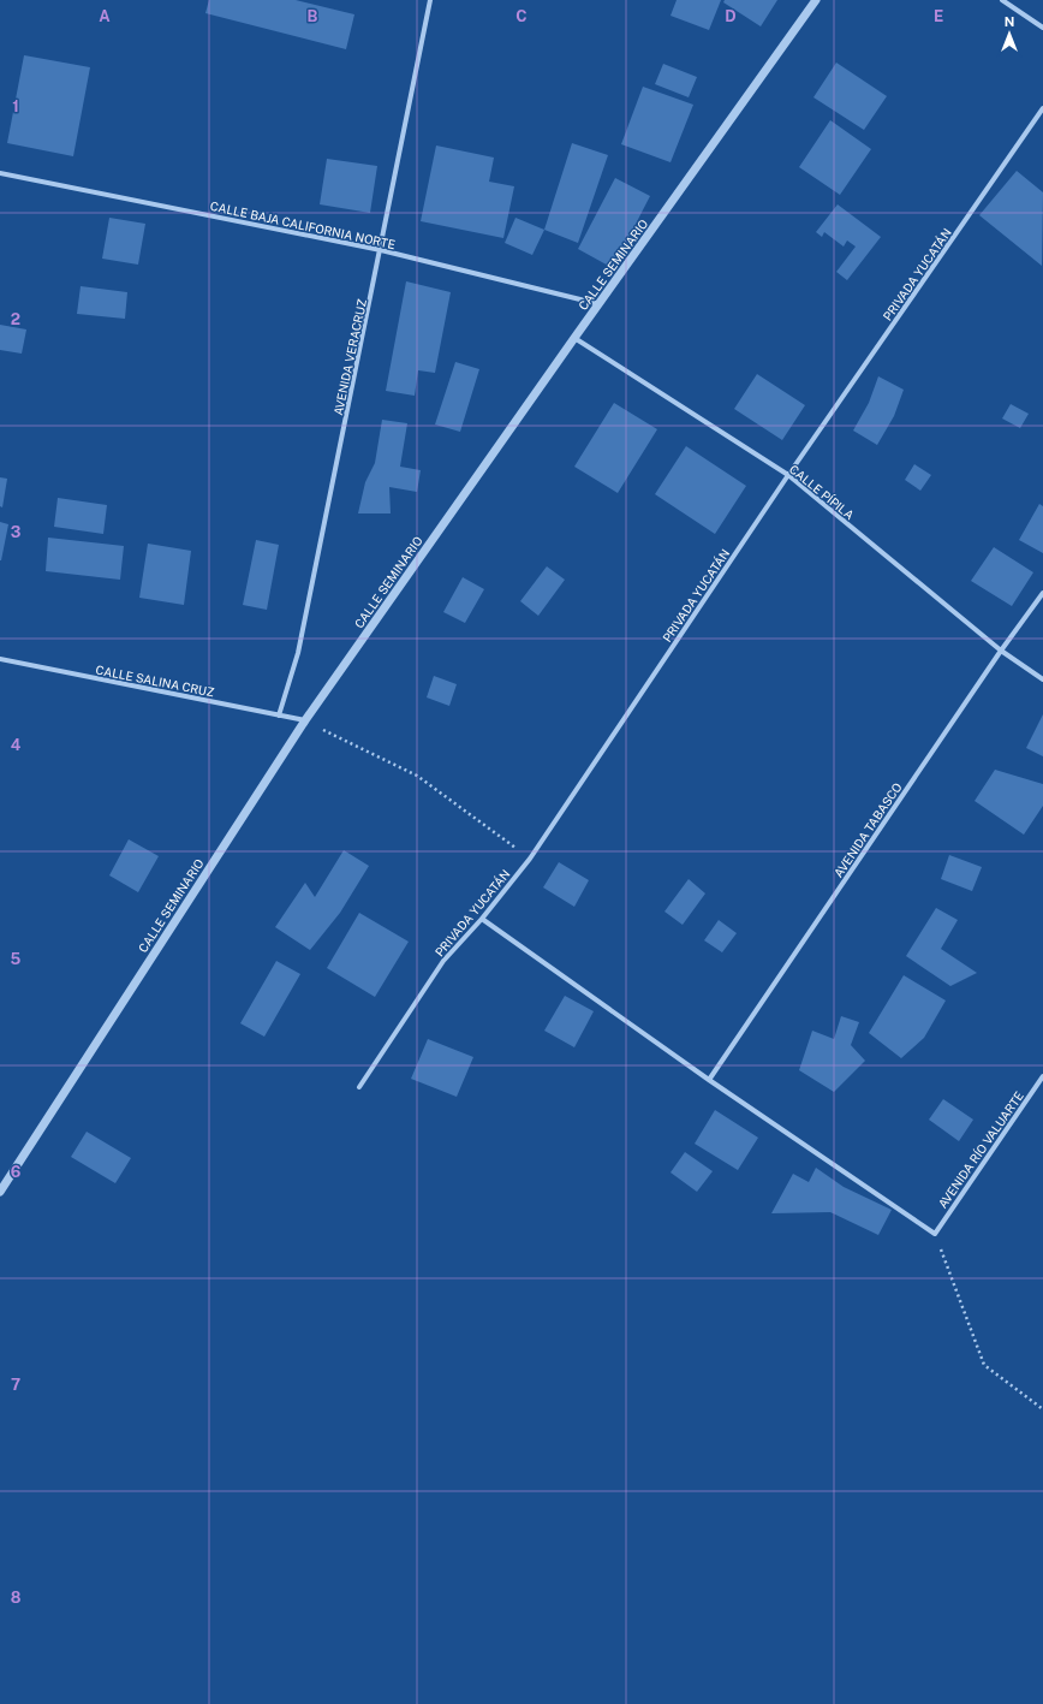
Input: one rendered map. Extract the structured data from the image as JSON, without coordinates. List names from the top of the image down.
{
  "streets": {
    "street": [
      "CALLE BAJA CALIFORNIA NORTE",
      "CALLE SEMINARIO",
      "PRIVADA YUCATÁN",
      "AVENIDA VERACRUZ",
      "CALLE PÍPILA",
      "CALLE SALINA CRUZ",
      "AVENIDA TABASCO",
      "AVENIDA RÍO VALUARTE"
    ]
  },
  "crossings": [
    ["CALLE BAJA CALIFORNIA NORTE", "CALLE SEMINARIO"],
    ["CALLE BAJA CALIFORNIA NORTE", "AVENIDA VERACRUZ"],
    ["CALLE SEMINARIO", "CALLE PÍPILA"],
    ["CALLE SEMINARIO", "CALLE SALINA CRUZ"],
    ["PRIVADA YUCATÁN", "CALLE PÍPILA"],
    ["AVENIDA VERACRUZ", "CALLE SALINA CRUZ"],
    ["CALLE PÍPILA", "AVENIDA TABASCO"]
  ],
  "north": "top",
  "grid": {
    "columns": [
      "A",
      "B",
      "C",
      "D",
      "E"
    ],
    "rows": [
      "1",
      "2",
      "3",
      "4",
      "5",
      "6",
      "7",
      "8"
    ]
  }
}
